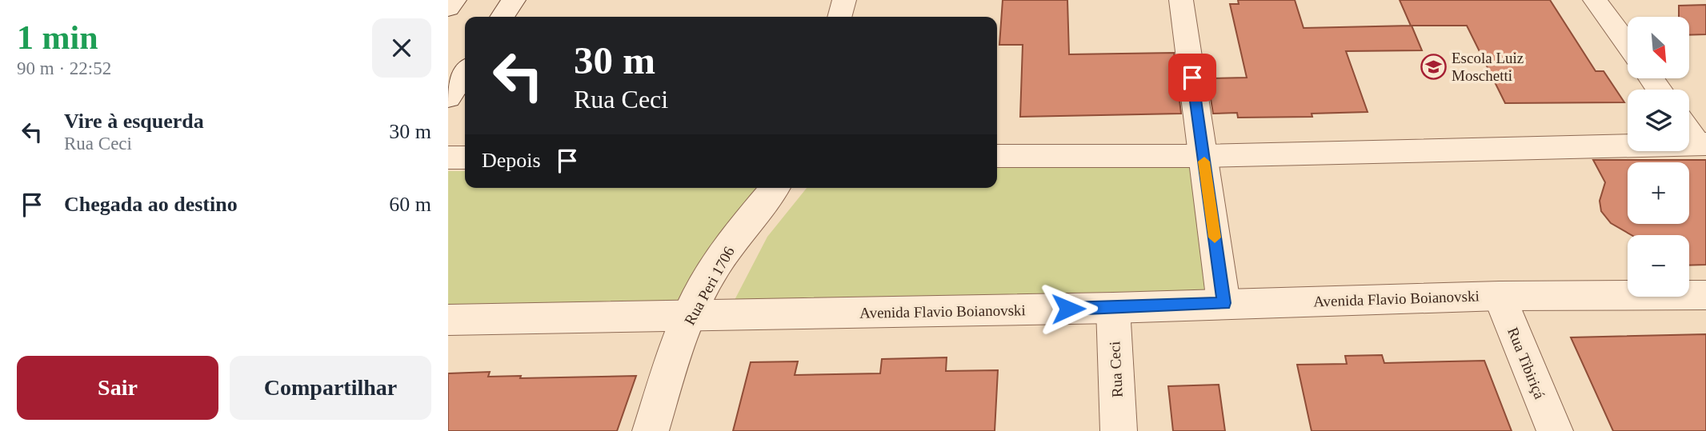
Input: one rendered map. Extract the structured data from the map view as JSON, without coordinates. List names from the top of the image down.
{
  "streets": {
    "street": [
      "Rua Peri 1706",
      "Avenida Flavio Boianovski",
      "Rua Tibiriçá",
      "Rua Ceci"
    ]
  },
  "crossings": [
    ["Rua Peri 1706", "Avenida Flavio Boianovski"],
    ["Avenida Flavio Boianovski", "Rua Tibiriçá"],
    ["Avenida Flavio Boianovski", "Rua Ceci"]
  ],
  "places": {
    "school or university": ["Escola Luiz Moschetti"]
  },
  "north": "bottom right",
  "page": {
    "heading": ["1 min", "90 m · 22:52"],
    "map_buttons": ["+", "−"],
    "turn": ["30 m", "Rua Ceci"],
    "list": [
      {
        "name": "Vire à esquerda",
        "note": "Rua Ceci",
        "value": "30 m"
      },
      {
        "name": "Chegada ao destino",
        "value": "60 m"
      }
    ],
    "then": "Depois",
    "buttons": ["Sair", "Compartilhar"]
  }
}
